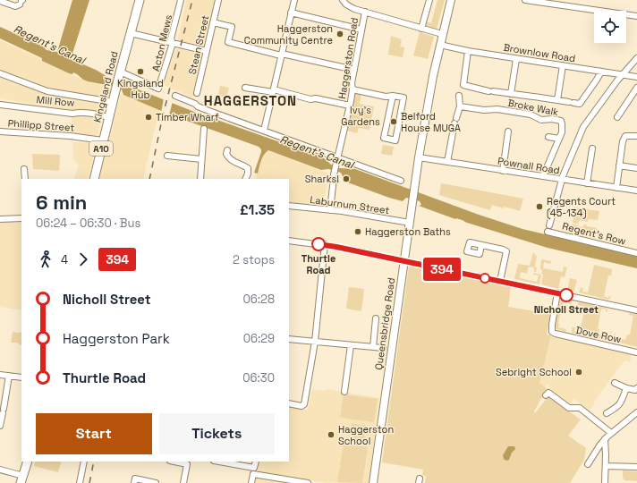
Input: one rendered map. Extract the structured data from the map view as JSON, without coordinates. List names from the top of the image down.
{
  "streets": {
    "highway": ["Kingsland Road", "A10"],
    "main road": ["Queensbridge Road"],
    "street": [
      "Acton Mews",
      "Stean Street",
      "Brownlow Road",
      "Haggerston Road",
      "Mill Row",
      "Broke Walk",
      "Phillipp Street",
      "Pownall Road",
      "Laburnum Street",
      "Regent's Row",
      "Dove Row"
    ]
  },
  "crossings": [
    ["Acton Mews", "Kingsland Road"],
    ["Brownlow Road", "Queensbridge Road"],
    ["Haggerston Road", "Laburnum Street"],
    ["Kingsland Road", "Mill Row"],
    ["Kingsland Road", "Phillipp Street"],
    ["Pownall Road", "Queensbridge Road"],
    ["Laburnum Street", "Queensbridge Road"]
  ],
  "districts": ["HAGGERSTON"],
  "water": ["Regent's Canal"],
  "parks": ["Ivy's Gardens"],
  "places": [
    "Haggerston Community Centre",
    "Kingsland Hub",
    "Timber Wharf",
    "Belford House MUGA",
    "Sharks!",
    "Regents Court (45-134)",
    "Haggerston Baths",
    "Thurtle Road",
    "Nicholl Street",
    "Sebright School",
    "Haggerston School"
  ],
  "lines": ["bus line 394"],
  "page": {
    "on_map": "394",
    "heading": ["6 min", "06:24 – 06:30 · Bus", "£1.35"],
    "legs": ["4", "394", "2 stops"],
    "list": [
      {
        "name": "Nicholl Street",
        "value": "06:28"
      },
      {
        "name": "Haggerston Park",
        "value": "06:29"
      },
      {
        "name": "Thurtle Road",
        "value": "06:30"
      }
    ],
    "buttons": ["Start", "Tickets"]
  }
}
